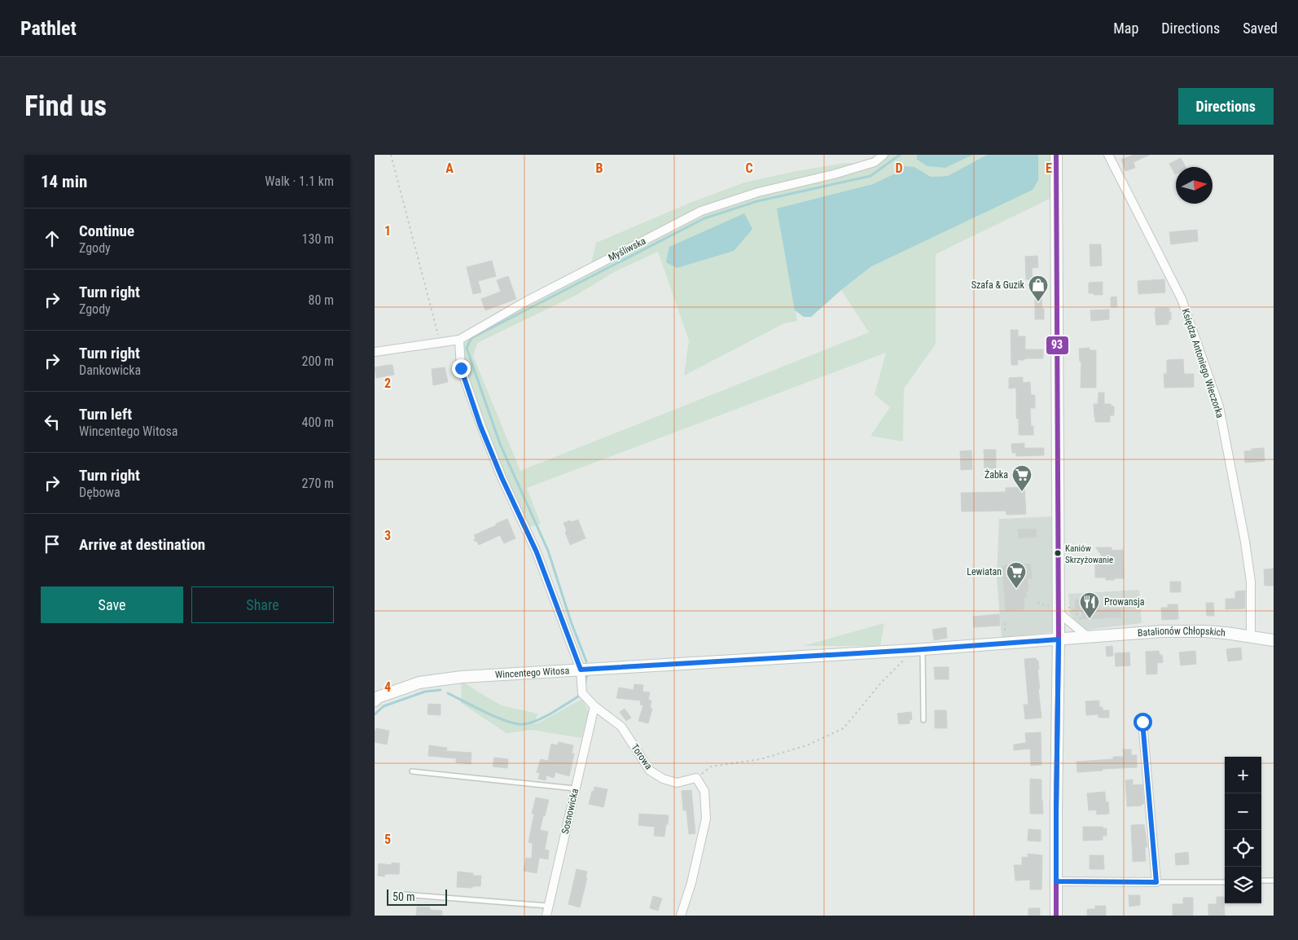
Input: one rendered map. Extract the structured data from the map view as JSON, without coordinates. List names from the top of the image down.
{
  "streets": {
    "street": [
      "Myśliwska",
      "Księdza Antoniego Wieczorka",
      "Batalionów Chłopskich",
      "Wincentego Witosa",
      "Torowa",
      "Sosnowicka"
    ]
  },
  "crossings": [
    ["Myśliwska", "Torowa"],
    ["Księdza Antoniego Wieczorka", "Batalionów Chłopskich"],
    ["Batalionów Chłopskich", "Wincentego Witosa"],
    ["Wincentego Witosa", "Torowa"],
    ["Torowa", "Sosnowicka"]
  ],
  "places": {
    "shop": ["Szafa & Guzik"],
    "supermarket": ["Żabka", "Lewiatan"],
    "other": ["Kaniów Skrzyżowanie"],
    "restaurant": ["Prowansja"]
  },
  "lines": ["transit line 93"],
  "scale_bar": "50 m",
  "north": "right",
  "page": {
    "header": "Pathlet",
    "nav": ["Map", "Directions", "Saved"],
    "buttons": [
      "Directions",
      ["Save", "Share"]
    ],
    "title": "Find us",
    "heading": ["14 min", "Walk · 1.1 km"],
    "list": [
      ["Continue", "Zgody", "130 m"],
      ["Turn right", "Zgody", "80 m"],
      ["Turn right", "Dankowicka", "200 m"],
      ["Turn left", "Wincentego Witosa", "400 m"],
      ["Turn right", "Dębowa", "270 m"],
      "Arrive at destination"
    ],
    "map_buttons": ["+", "−"],
    "scale": "50 m"
  },
  "grid": {
    "columns": [
      "A",
      "B",
      "C",
      "D",
      "E"
    ],
    "rows": [
      "1",
      "2",
      "3",
      "4",
      "5"
    ]
  }
}
